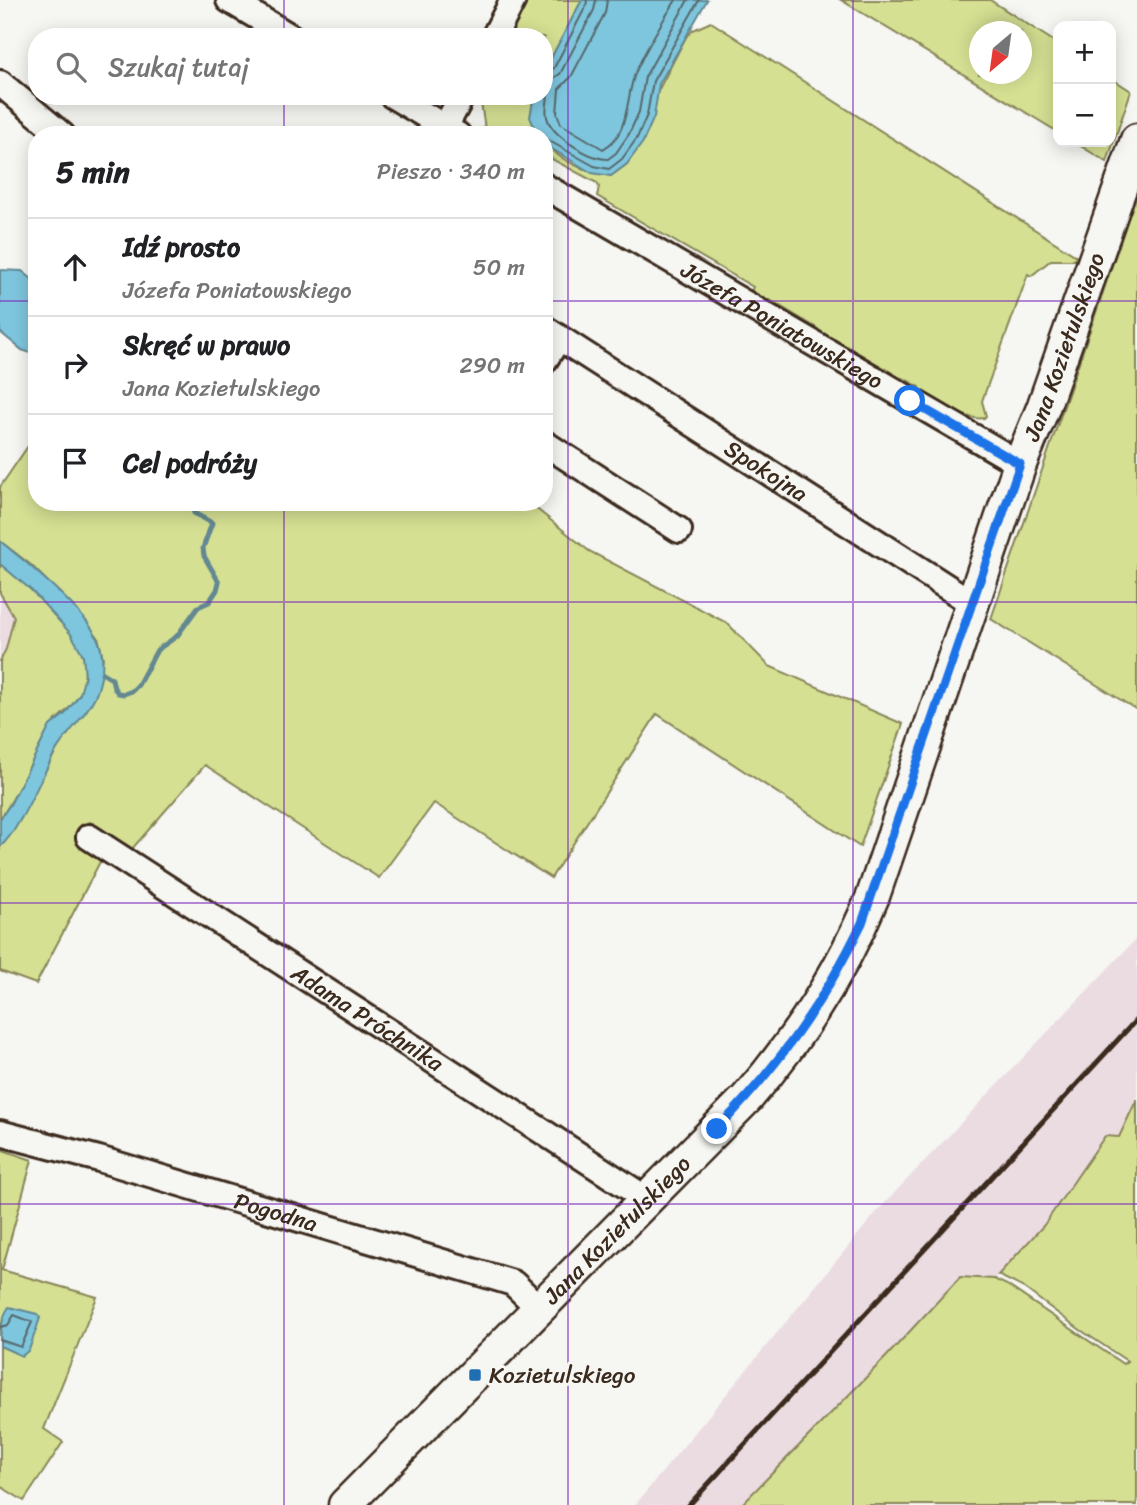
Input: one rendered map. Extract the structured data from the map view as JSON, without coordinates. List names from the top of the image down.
{
  "streets": {
    "main road": ["Jana Kozietulskiego"],
    "street": [
      "Józefa Poniatowskiego",
      "Spokojna",
      "Adama Próchnika",
      "Pogodna"
    ]
  },
  "crossings": [
    ["Józefa Poniatowskiego", "Jana Kozietulskiego"],
    ["Jana Kozietulskiego", "Spokojna"],
    ["Jana Kozietulskiego", "Adama Próchnika"],
    ["Jana Kozietulskiego", "Pogodna"]
  ],
  "places": {
    "transit": ["Kozietulskiego"]
  },
  "north": "bottom left",
  "page": {
    "map_buttons": ["+", "−"],
    "search": "Szukaj tutaj",
    "heading": ["5 min", "Pieszo · 340 m"],
    "list": [
      ["Idź prosto", "Józefa Poniatowskiego", "50 m"],
      ["Skręć w prawo", "Jana Kozietulskiego", "290 m"],
      "Cel podróży"
    ]
  }
}
